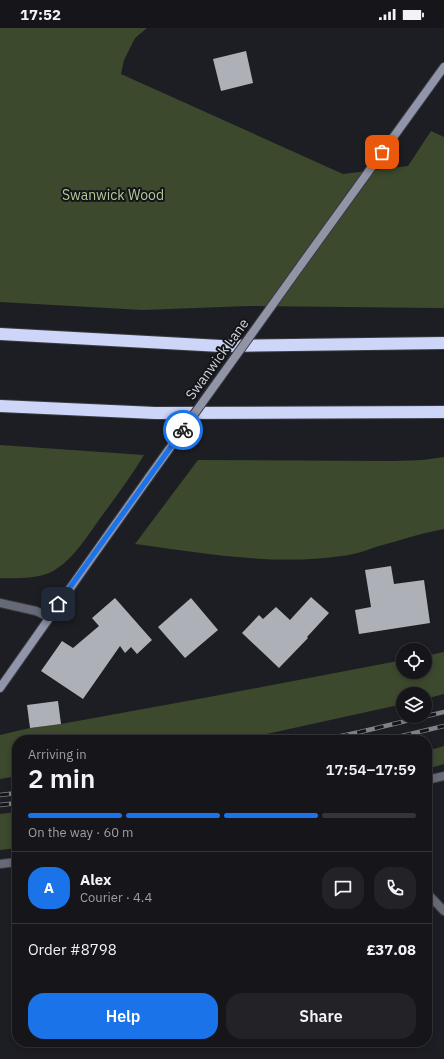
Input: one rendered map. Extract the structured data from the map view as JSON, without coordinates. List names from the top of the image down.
{
  "streets": {
    "street": ["Swanwick Lane"]
  },
  "parks": ["Swanwick Wood"],
  "page": {
    "status": "17:52",
    "heading": ["2 min", "Arriving in", "17:54–17:59"],
    "panel": [
      "Alex",
      "Courier · 4.4",
      "Order #8798",
      "£37.08"
    ],
    "bar": "On the way · 60 m",
    "round": "A",
    "buttons": ["Help", "Share"]
  }
}
